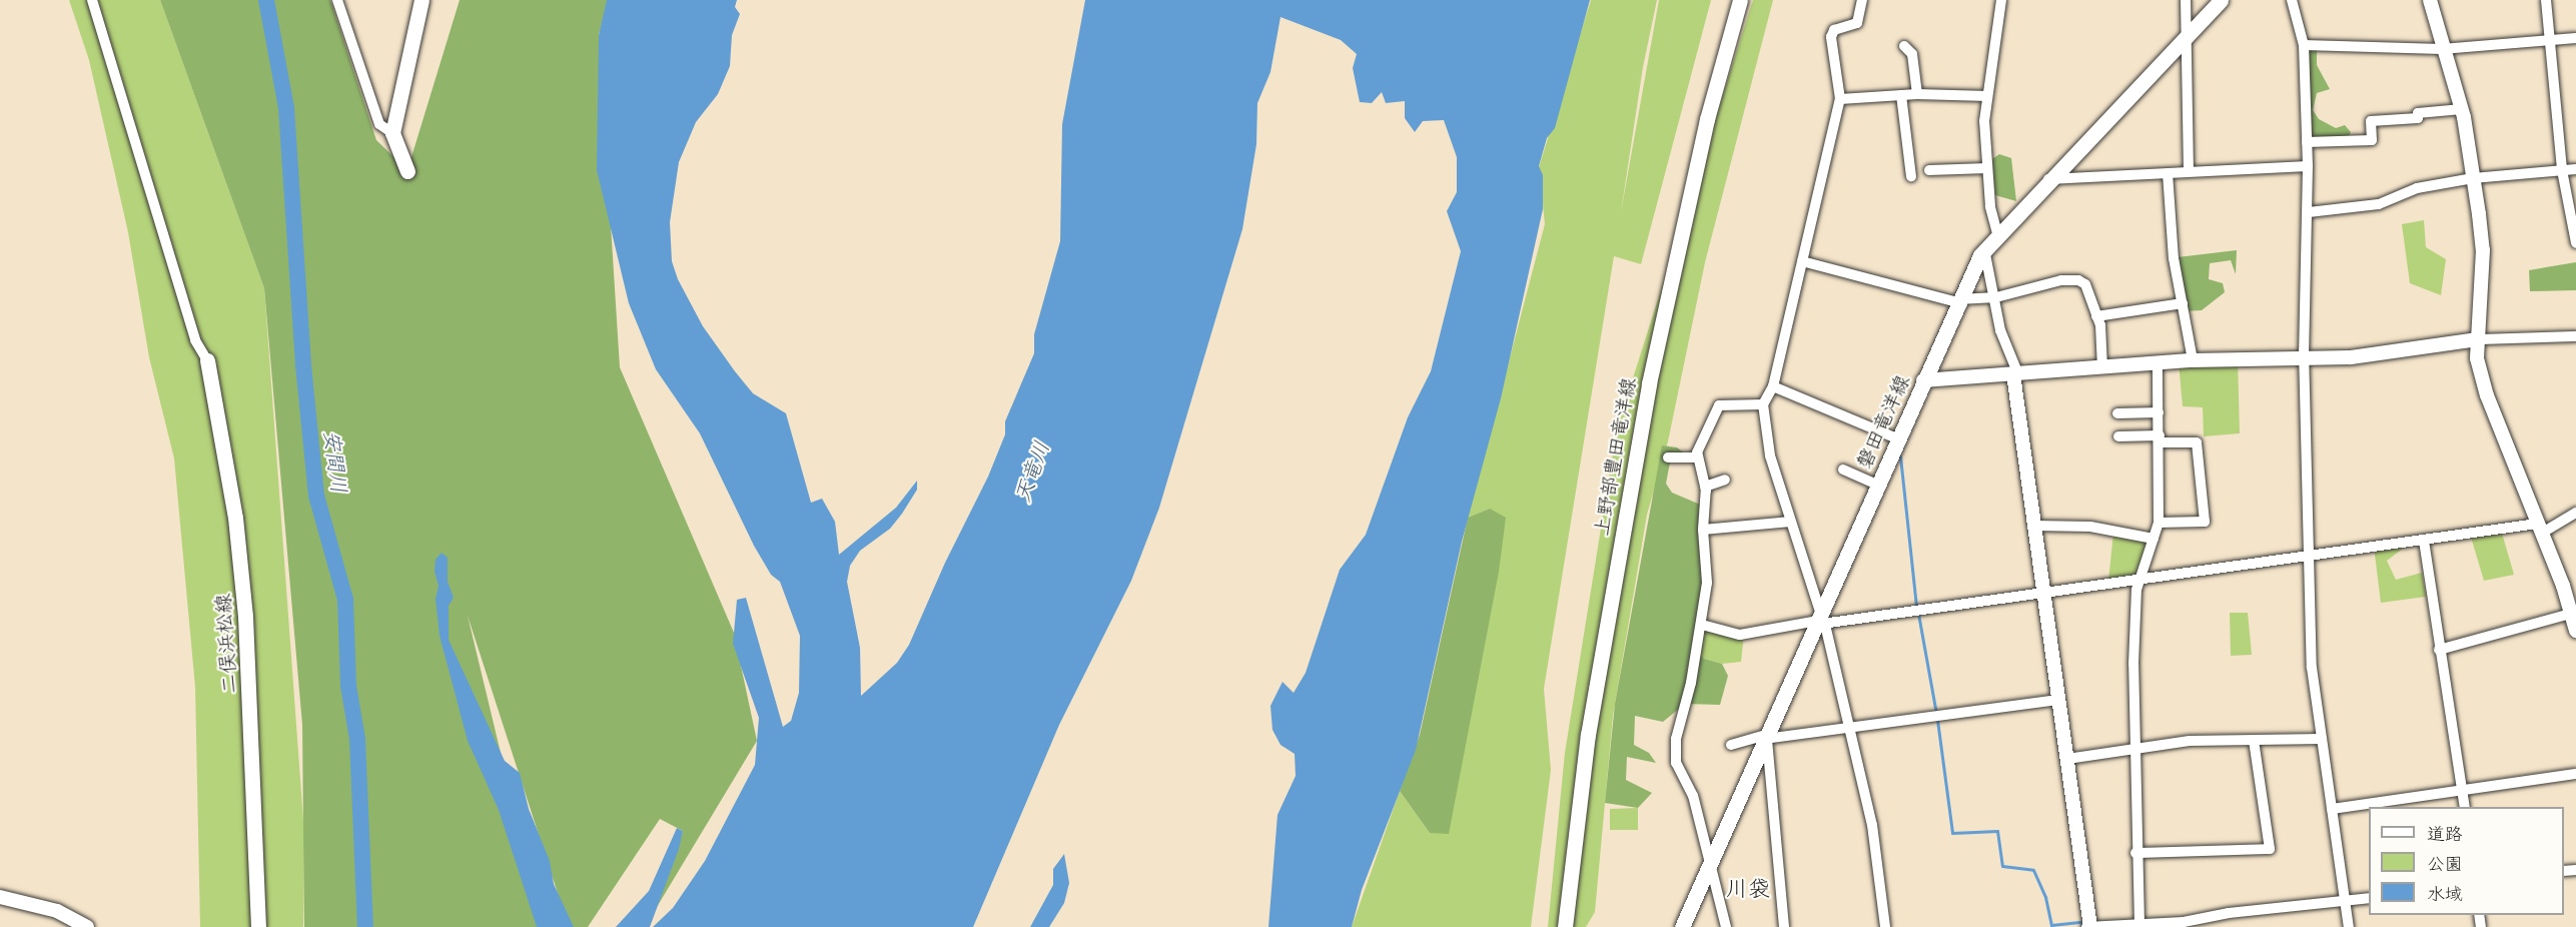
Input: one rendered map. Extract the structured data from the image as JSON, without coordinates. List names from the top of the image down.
{
  "streets": {
    "main road": ["磐田竜洋線", "上野部豊田竜洋線", "二俣浜松線"]
  },
  "districts": ["川袋"],
  "water": ["安間川", "天竜川"],
  "legend": ["道路", "公園", "水域"]
}
